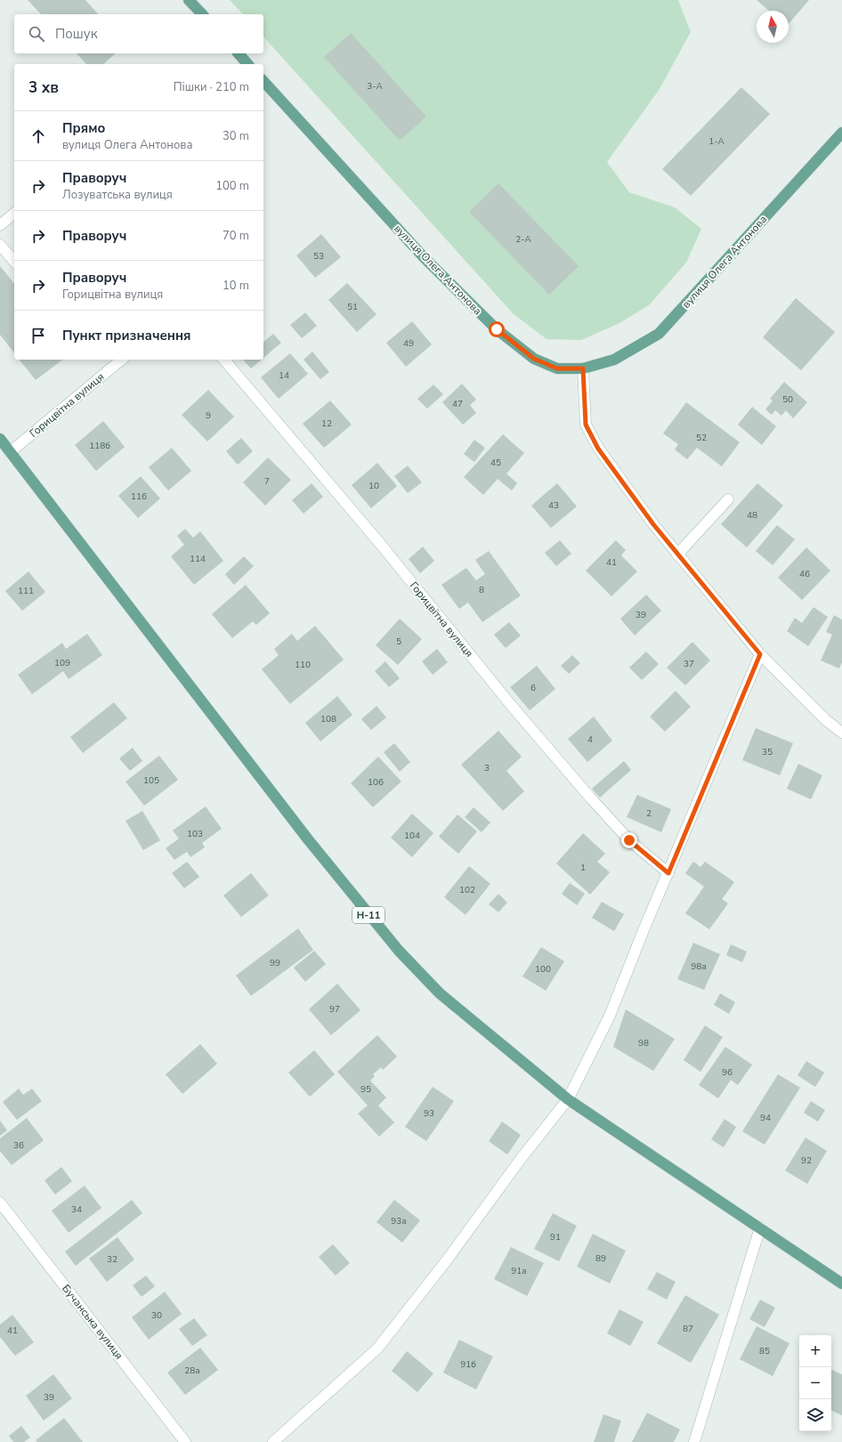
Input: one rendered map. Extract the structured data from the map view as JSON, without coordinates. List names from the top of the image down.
{
  "streets": {
    "main road": ["вулиця Олега Антонова", "Н-11"],
    "street": ["Горицвітна вулиця", "Бучанська вулиця"]
  },
  "crossings": [
    ["Горицвітна вулиця", "Н-11"]
  ],
  "house_numbers": [
    "3-А",
    "1-А",
    "2-А",
    "53",
    "51",
    "49",
    "14",
    "50",
    "47",
    "9",
    "12",
    "52",
    "118б",
    "45",
    "7",
    "10",
    "116",
    "43",
    "48",
    "114",
    "41",
    "46",
    "8",
    "111",
    "39",
    "5",
    "109",
    "37",
    "110",
    "6",
    "108",
    "4",
    "35",
    "3",
    "105",
    "106",
    "2",
    "103",
    "104",
    "1",
    "102",
    "99",
    "98а",
    "100",
    "97",
    "98",
    "96",
    "95",
    "93",
    "94",
    "36",
    "92",
    "34",
    "93а",
    "91",
    "89",
    "32",
    "91а",
    "30",
    "87",
    "41",
    "85",
    "91б",
    "28а",
    "39"
  ],
  "north": "top",
  "page": {
    "search": "Пошук",
    "heading": ["3 хв", "Пішки · 210 m"],
    "list": [
      ["Прямо", "вулиця Олега Антонова", "30 m"],
      ["Праворуч", "Лозуватська вулиця", "100 m"],
      ["Праворуч", "70 m"],
      ["Праворуч", "Горицвітна вулиця", "10 m"],
      "Пункт призначення"
    ],
    "map_buttons": ["+", "−"]
  }
}
